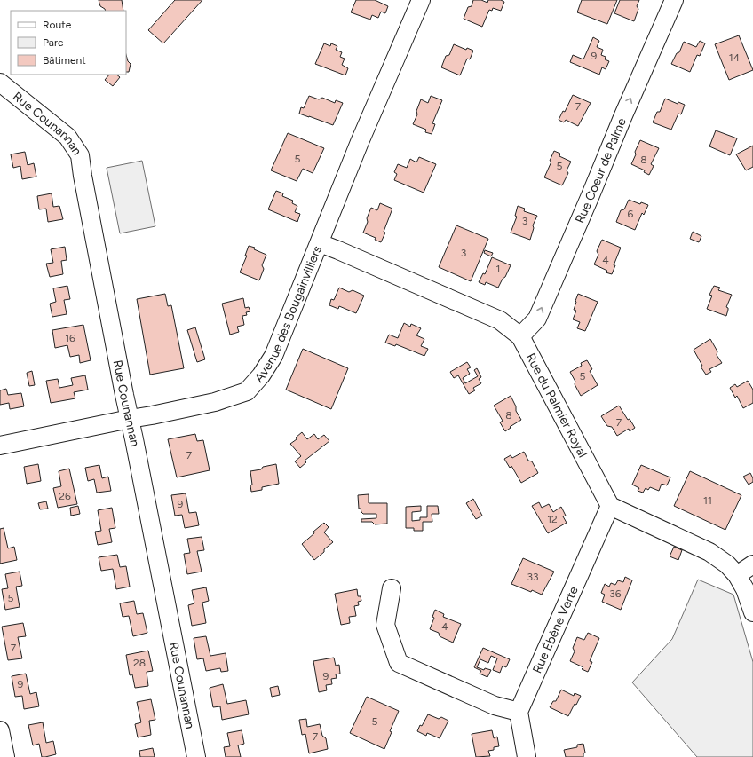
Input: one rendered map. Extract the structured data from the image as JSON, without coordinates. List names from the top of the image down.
{
  "streets": {
    "street": [
      "Rue Counannan",
      "Rue Coeur de Palme",
      "Avenue des Bougainvilliers",
      "Rue du Palmier Royal",
      "Rue Ébène Verte"
    ]
  },
  "crossings": [
    ["Rue Counannan", "Avenue des Bougainvilliers"],
    ["Rue Coeur de Palme", "Rue du Palmier Royal"],
    ["Avenue des Bougainvilliers", "Rue du Palmier Royal"],
    ["Rue du Palmier Royal", "Rue Ébène Verte"]
  ],
  "one_way": ["Rue Coeur de Palme"],
  "house_numbers": [
    "9",
    "14",
    "7",
    "5",
    "8",
    "5",
    "6",
    "3",
    "3",
    "4",
    "1",
    "16",
    "5",
    "8",
    "7",
    "7",
    "26",
    "11",
    "9",
    "12",
    "33",
    "36",
    "5",
    "4",
    "7",
    "28",
    "9",
    "9",
    "5",
    "7"
  ],
  "legend": ["Route", "Parc", "Bâtiment"]
}
